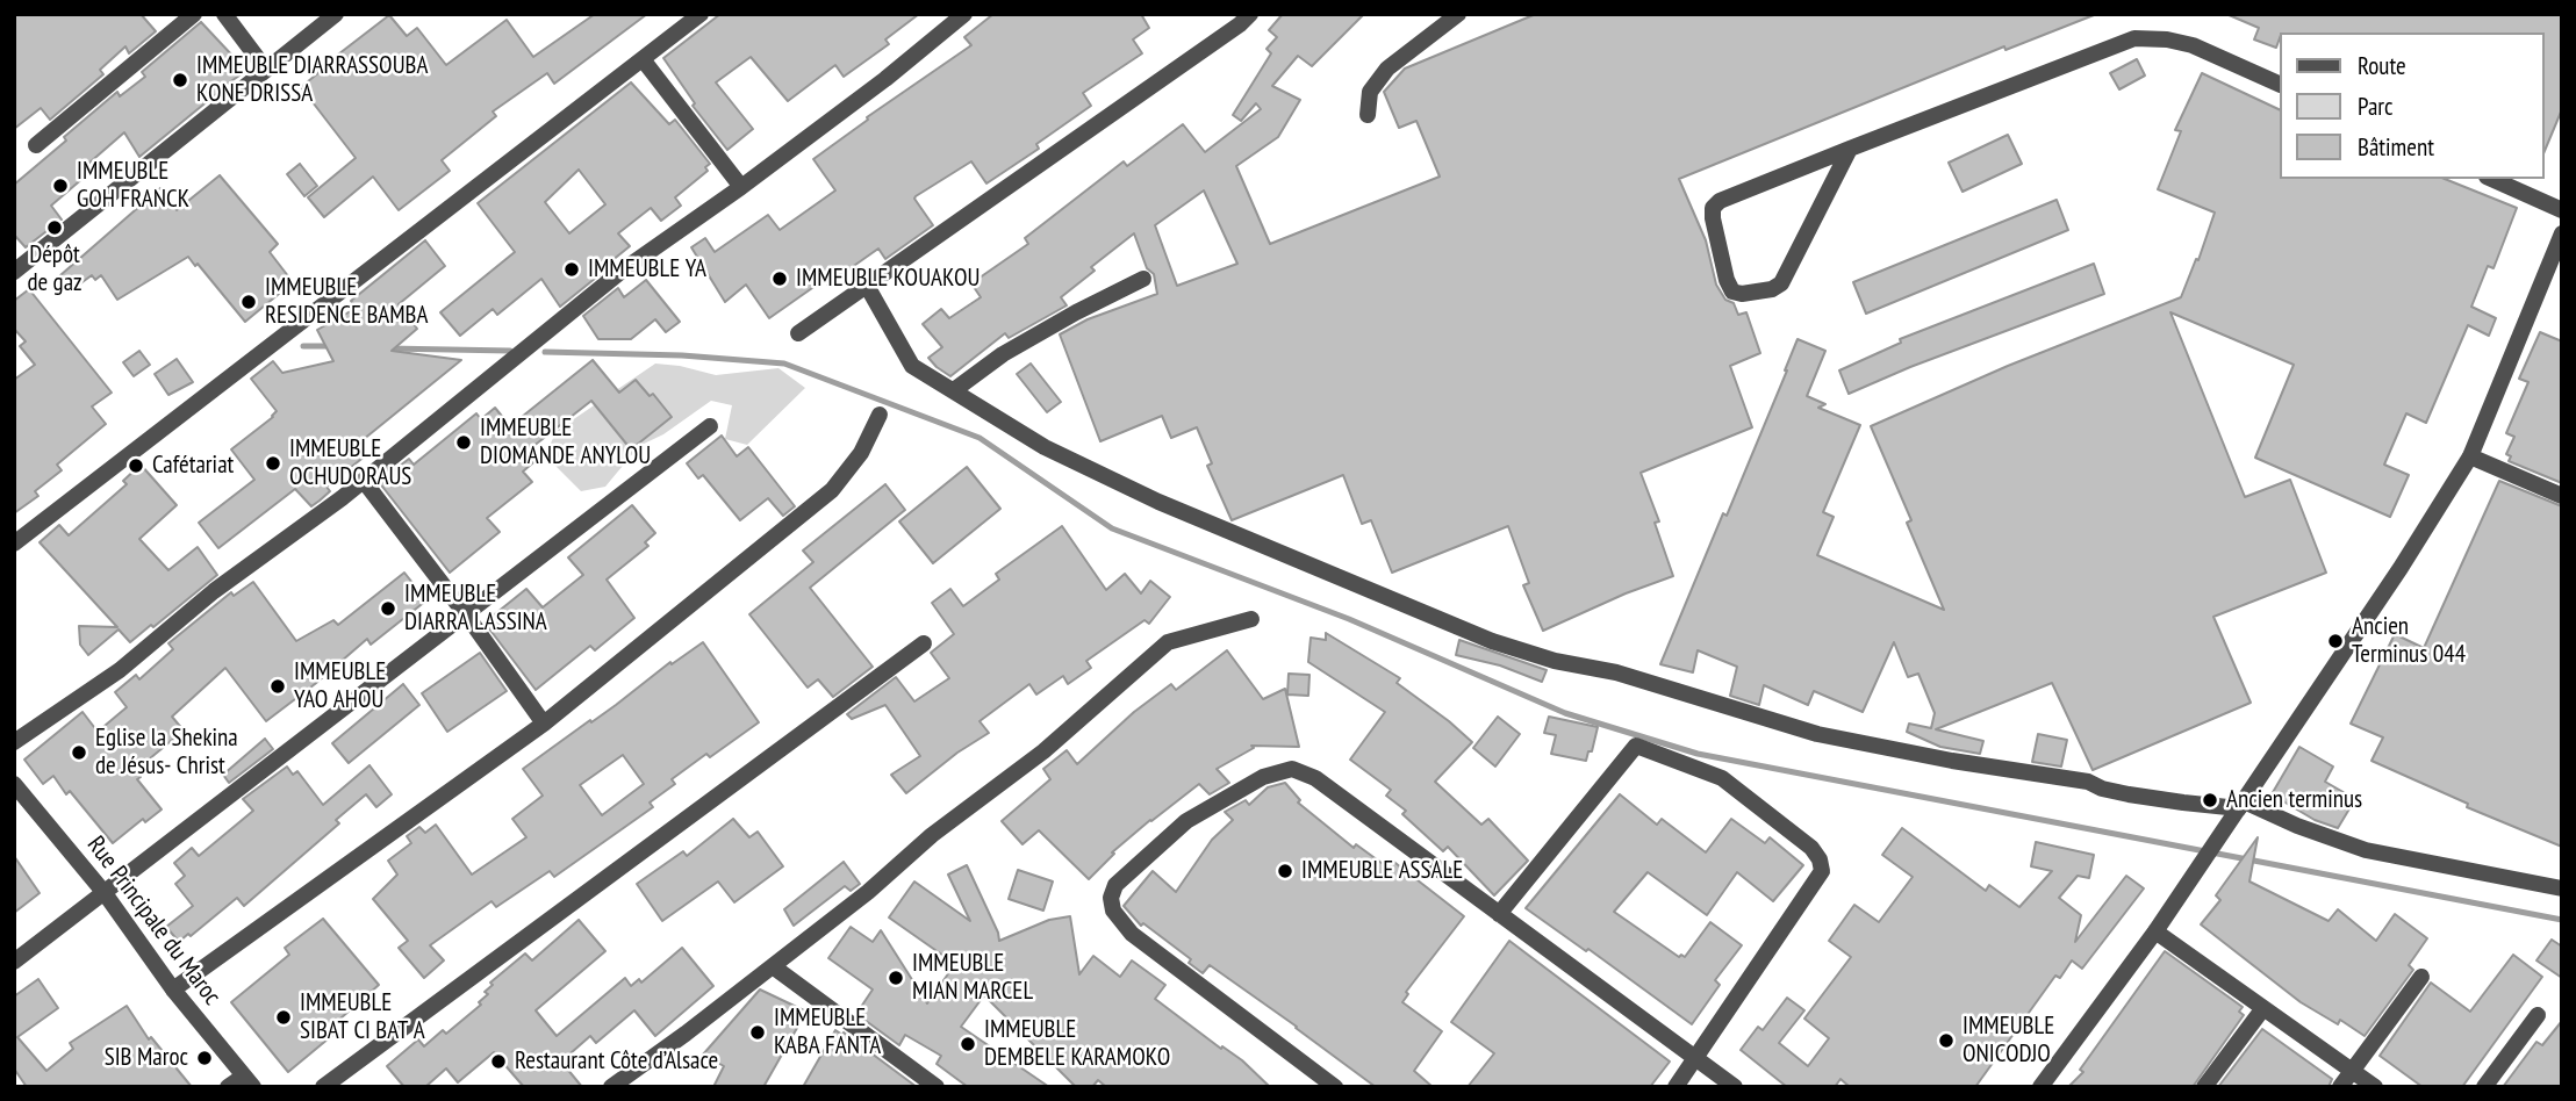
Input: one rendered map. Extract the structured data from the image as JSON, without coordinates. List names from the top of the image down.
{
  "streets": {
    "street": ["Rue Principale du Maroc"]
  },
  "places": [
    "IMMEUBLE DIARRASSOUBA KONE DRISSA",
    "IMMEUBLE GOH FRANCK",
    "Dépôt de gaz",
    "IMMEUBLE YA",
    "IMMEUBLE KOUAKOU",
    "IMMEUBLE RESIDENCE BAMBA",
    "IMMEUBLE DIOMANDE ANYLOU",
    "IMMEUBLE OCHUDORAUS",
    "Cafétariat",
    "IMMEUBLE DIARRA LASSINA",
    "Ancien Terminus 044",
    "IMMEUBLE YAO AHOU",
    "Eglise la Shekina de Jésus- Christ",
    "Ancien terminus",
    "IMMEUBLE ASSALE",
    "IMMEUBLE MIAN MARCEL",
    "IMMEUBLE SIBAT CI BAT A",
    "IMMEUBLE KABA FANTA",
    "IMMEUBLE ONICODJO",
    "IMMEUBLE DEMBELE KARAMOKO",
    "SIB Maroc",
    "Restaurant Côte d’Alsace"
  ],
  "legend": ["Route", "Parc", "Bâtiment"]
}
